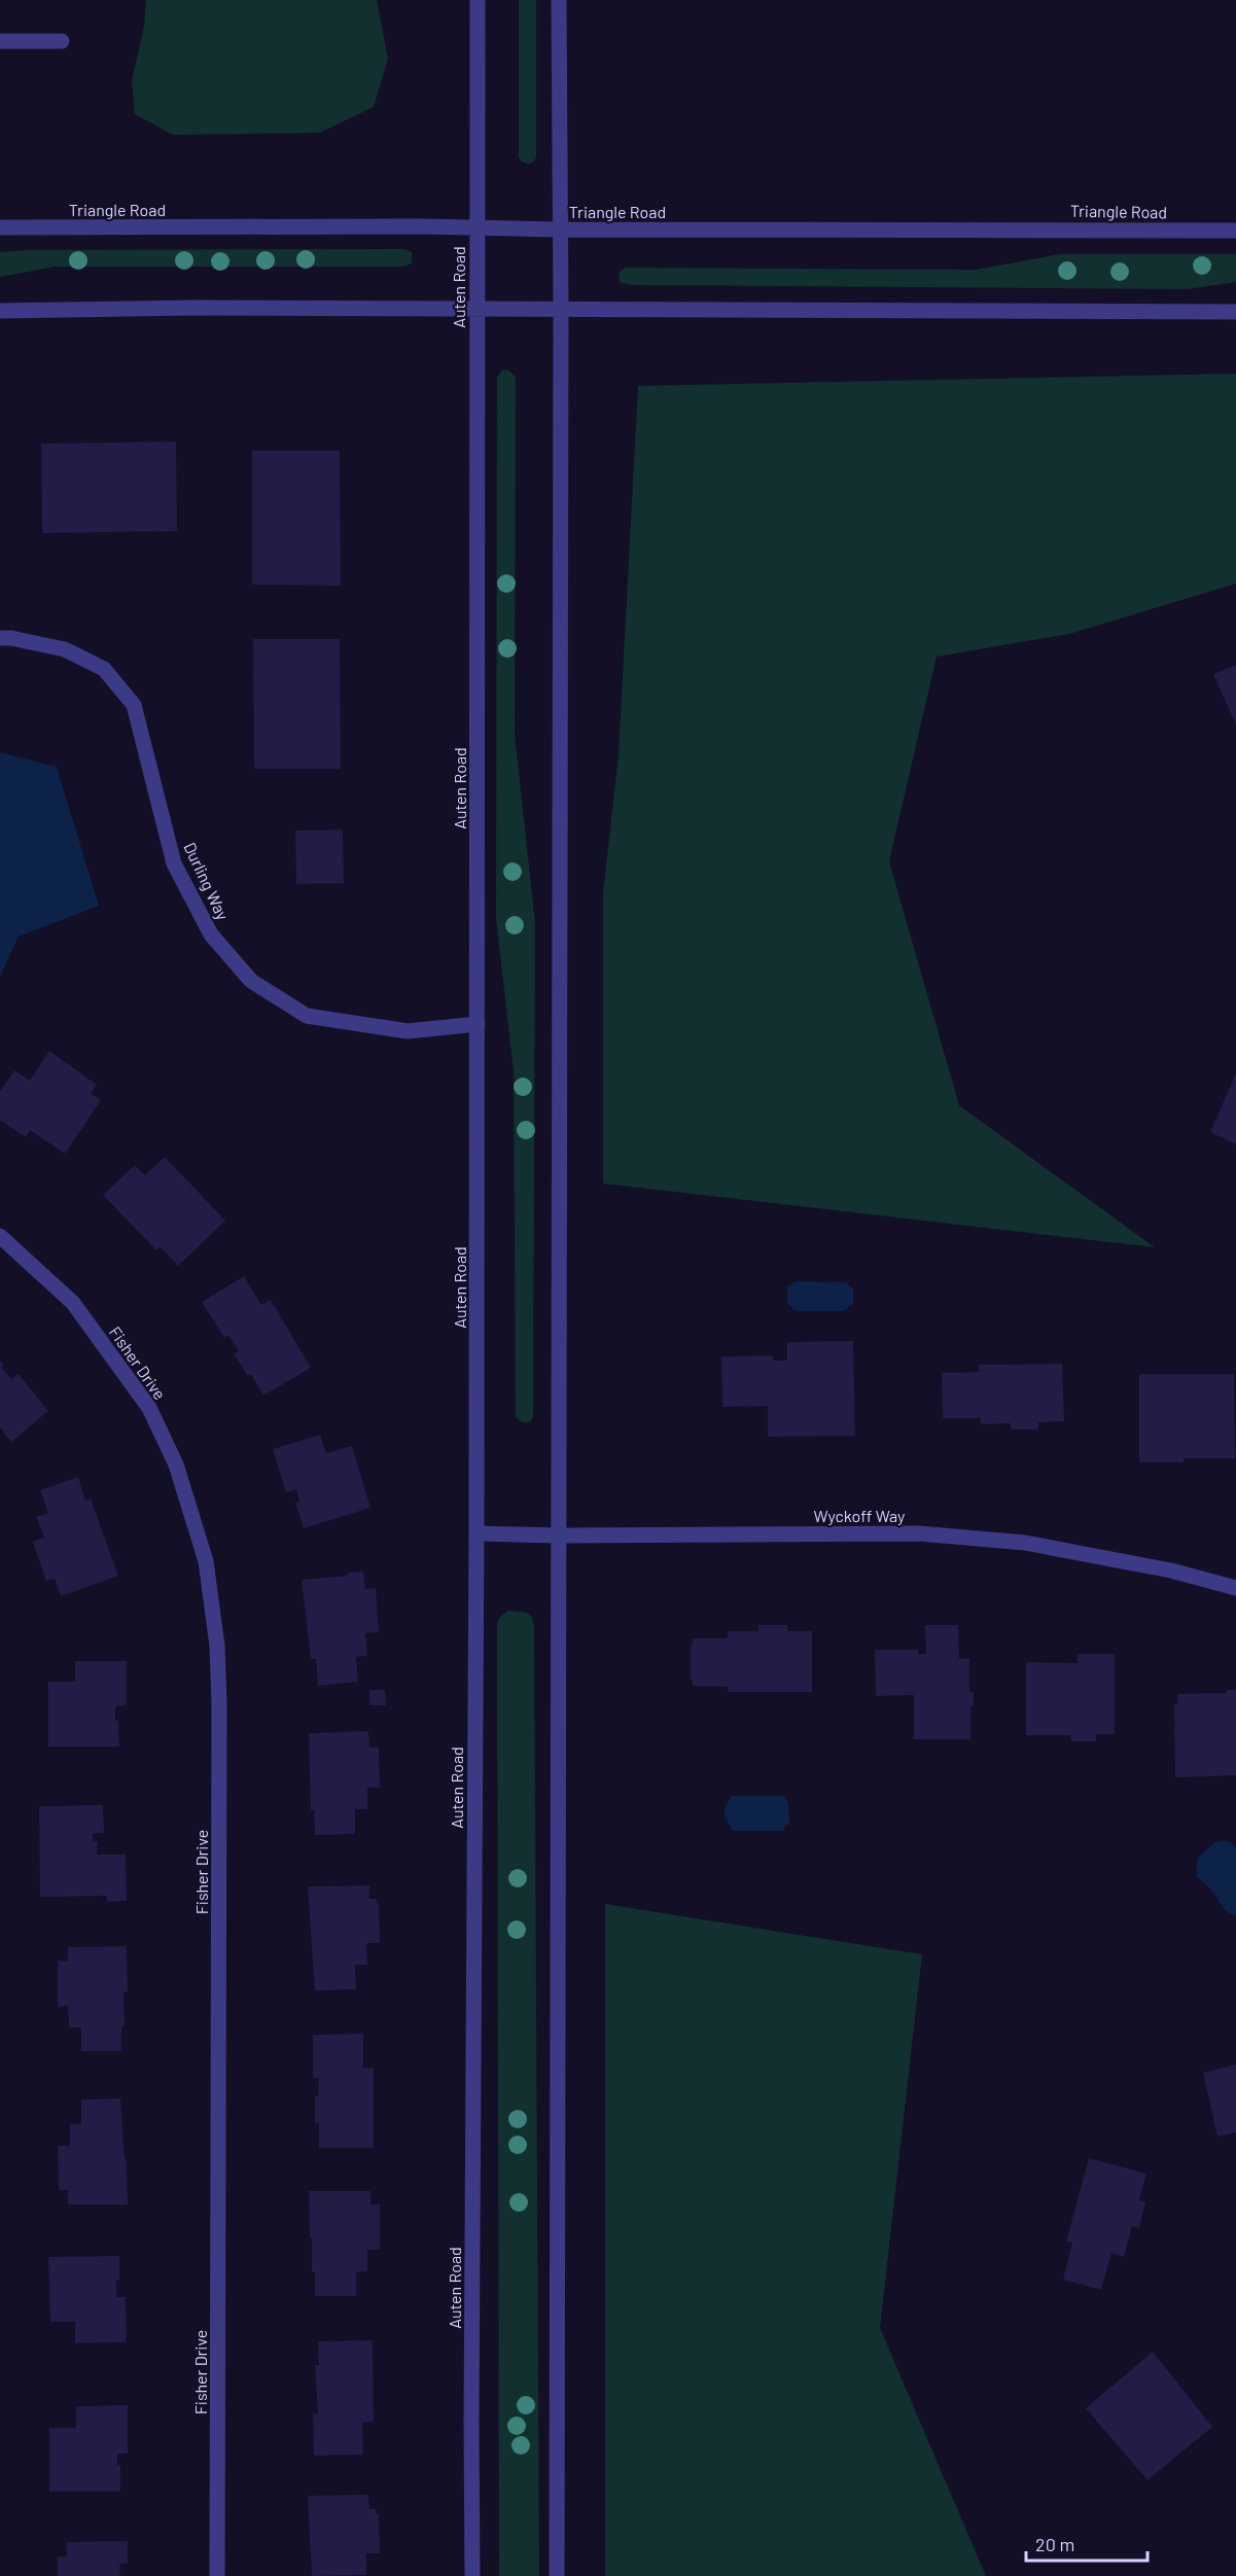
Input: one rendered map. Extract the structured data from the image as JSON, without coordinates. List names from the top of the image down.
{
  "streets": {
    "street": [
      "Triangle Road",
      "Auten Road",
      "Durling Way",
      "Fisher Drive",
      "Wyckoff Way"
    ]
  },
  "crossings": [
    ["Triangle Road", "Auten Road"],
    ["Auten Road", "Durling Way"],
    ["Auten Road", "Wyckoff Way"]
  ],
  "scale_bar": "20 m"
}
